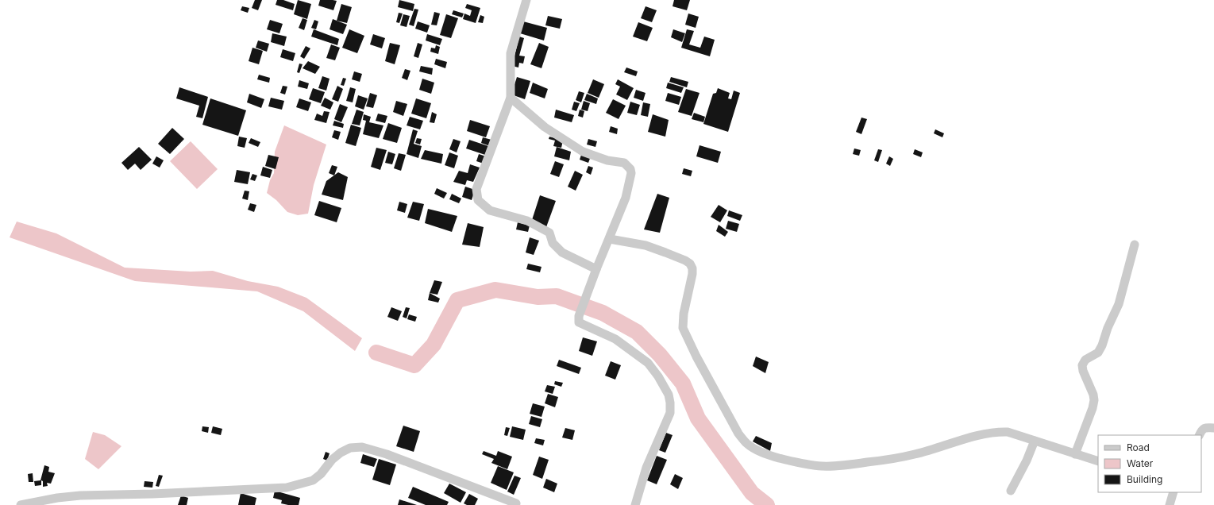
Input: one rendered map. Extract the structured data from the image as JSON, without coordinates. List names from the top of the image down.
{
  "legend": ["Road", "Water", "Building"]
}
